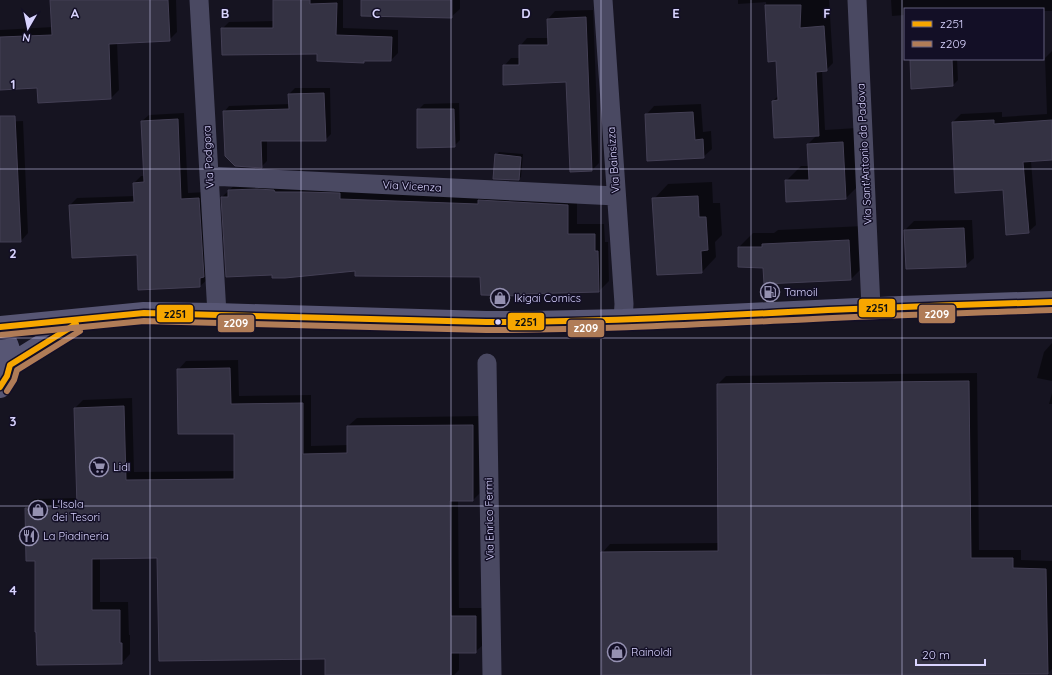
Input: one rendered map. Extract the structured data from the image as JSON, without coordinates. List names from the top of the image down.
{
  "streets": {
    "street": [
      "Via Sant'Antonio da Padova",
      "Via Podgora",
      "Via Bainsizza",
      "Via Vicenza",
      "Via Enrico Fermi"
    ]
  },
  "crossings": [
    ["Via Podgora", "Via Vicenza"],
    ["Via Bainsizza", "Via Vicenza"]
  ],
  "places": {
    "fuel station": ["Tamoil"],
    "shop": ["Ikigai Comics", "L'Isola dei Tesori", "Rainoldi"],
    "supermarket": ["Lidl"],
    "restaurant": ["La Piadineria"]
  },
  "lines": ["transit line z251", "transit line z209"],
  "legend": ["z251", "z209"],
  "scale_bar": "20 m",
  "north": "bottom",
  "grid": {
    "columns": [
      "A",
      "B",
      "C",
      "D",
      "E",
      "F"
    ],
    "rows": [
      "1",
      "2",
      "3",
      "4"
    ]
  }
}
